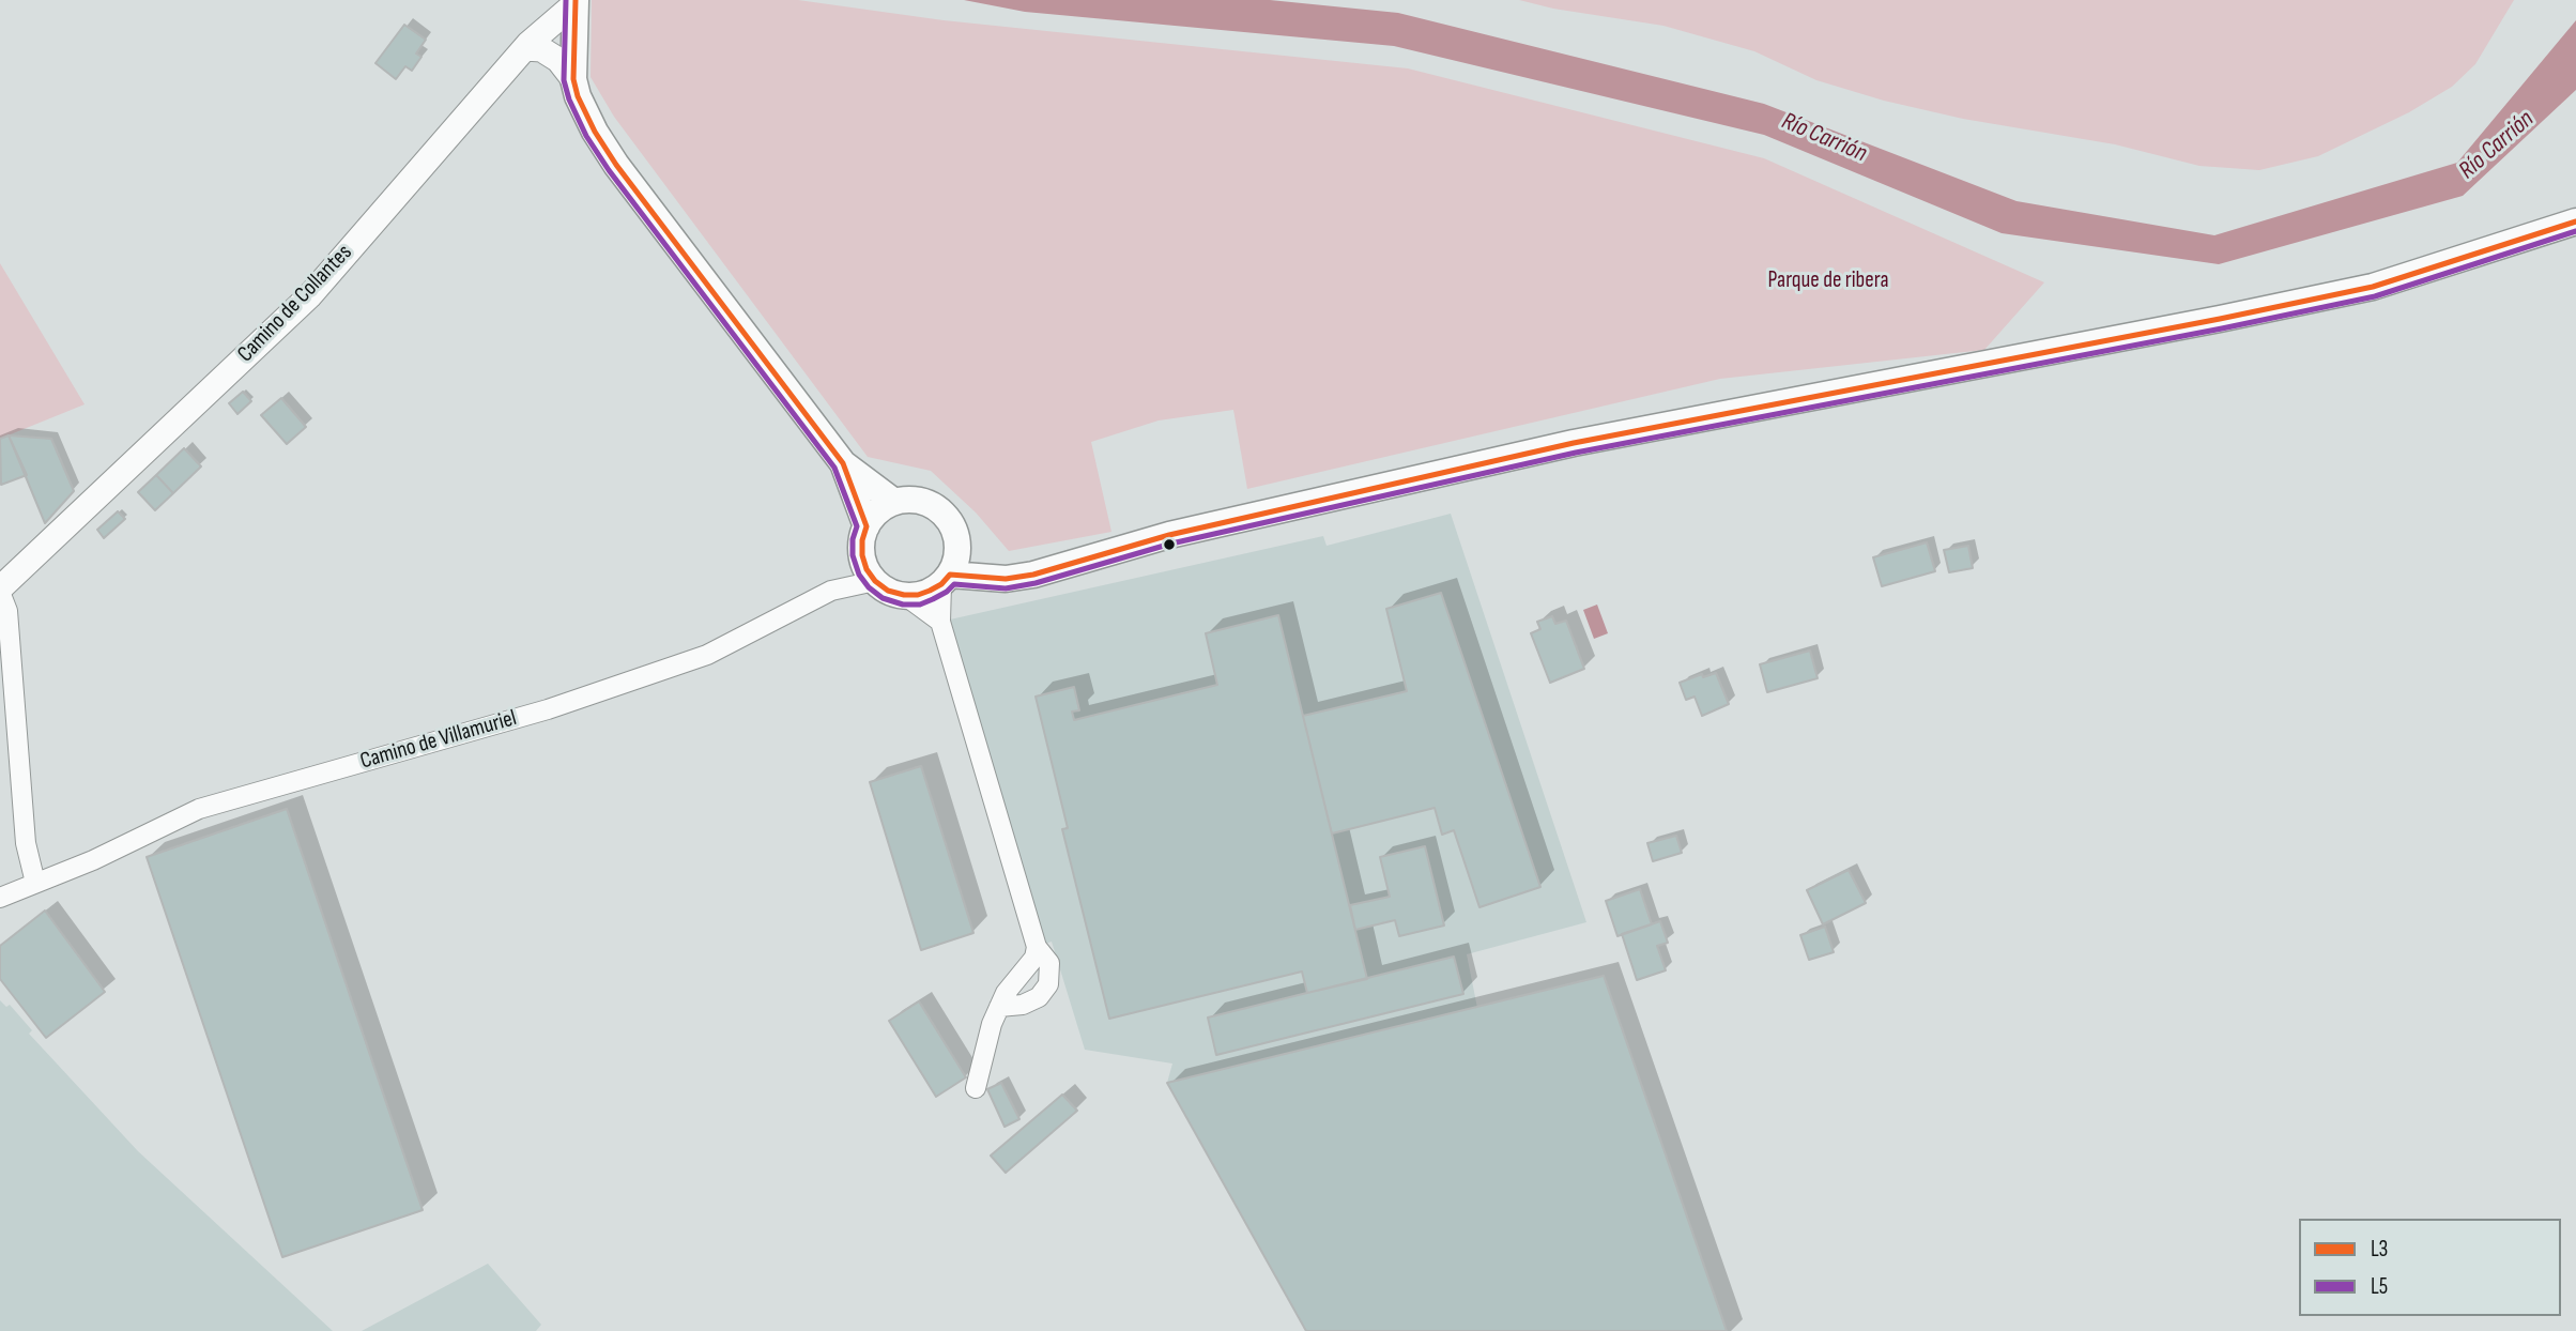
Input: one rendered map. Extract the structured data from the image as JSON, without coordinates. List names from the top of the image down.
{
  "streets": {
    "street": ["Camino de Collantes", "Camino de Villamuriel"]
  },
  "water": ["Río Carrión"],
  "parks": ["Parque de ribera"],
  "lines": ["transit line L3", "transit line L5"],
  "legend": ["L3", "L5"]
}
